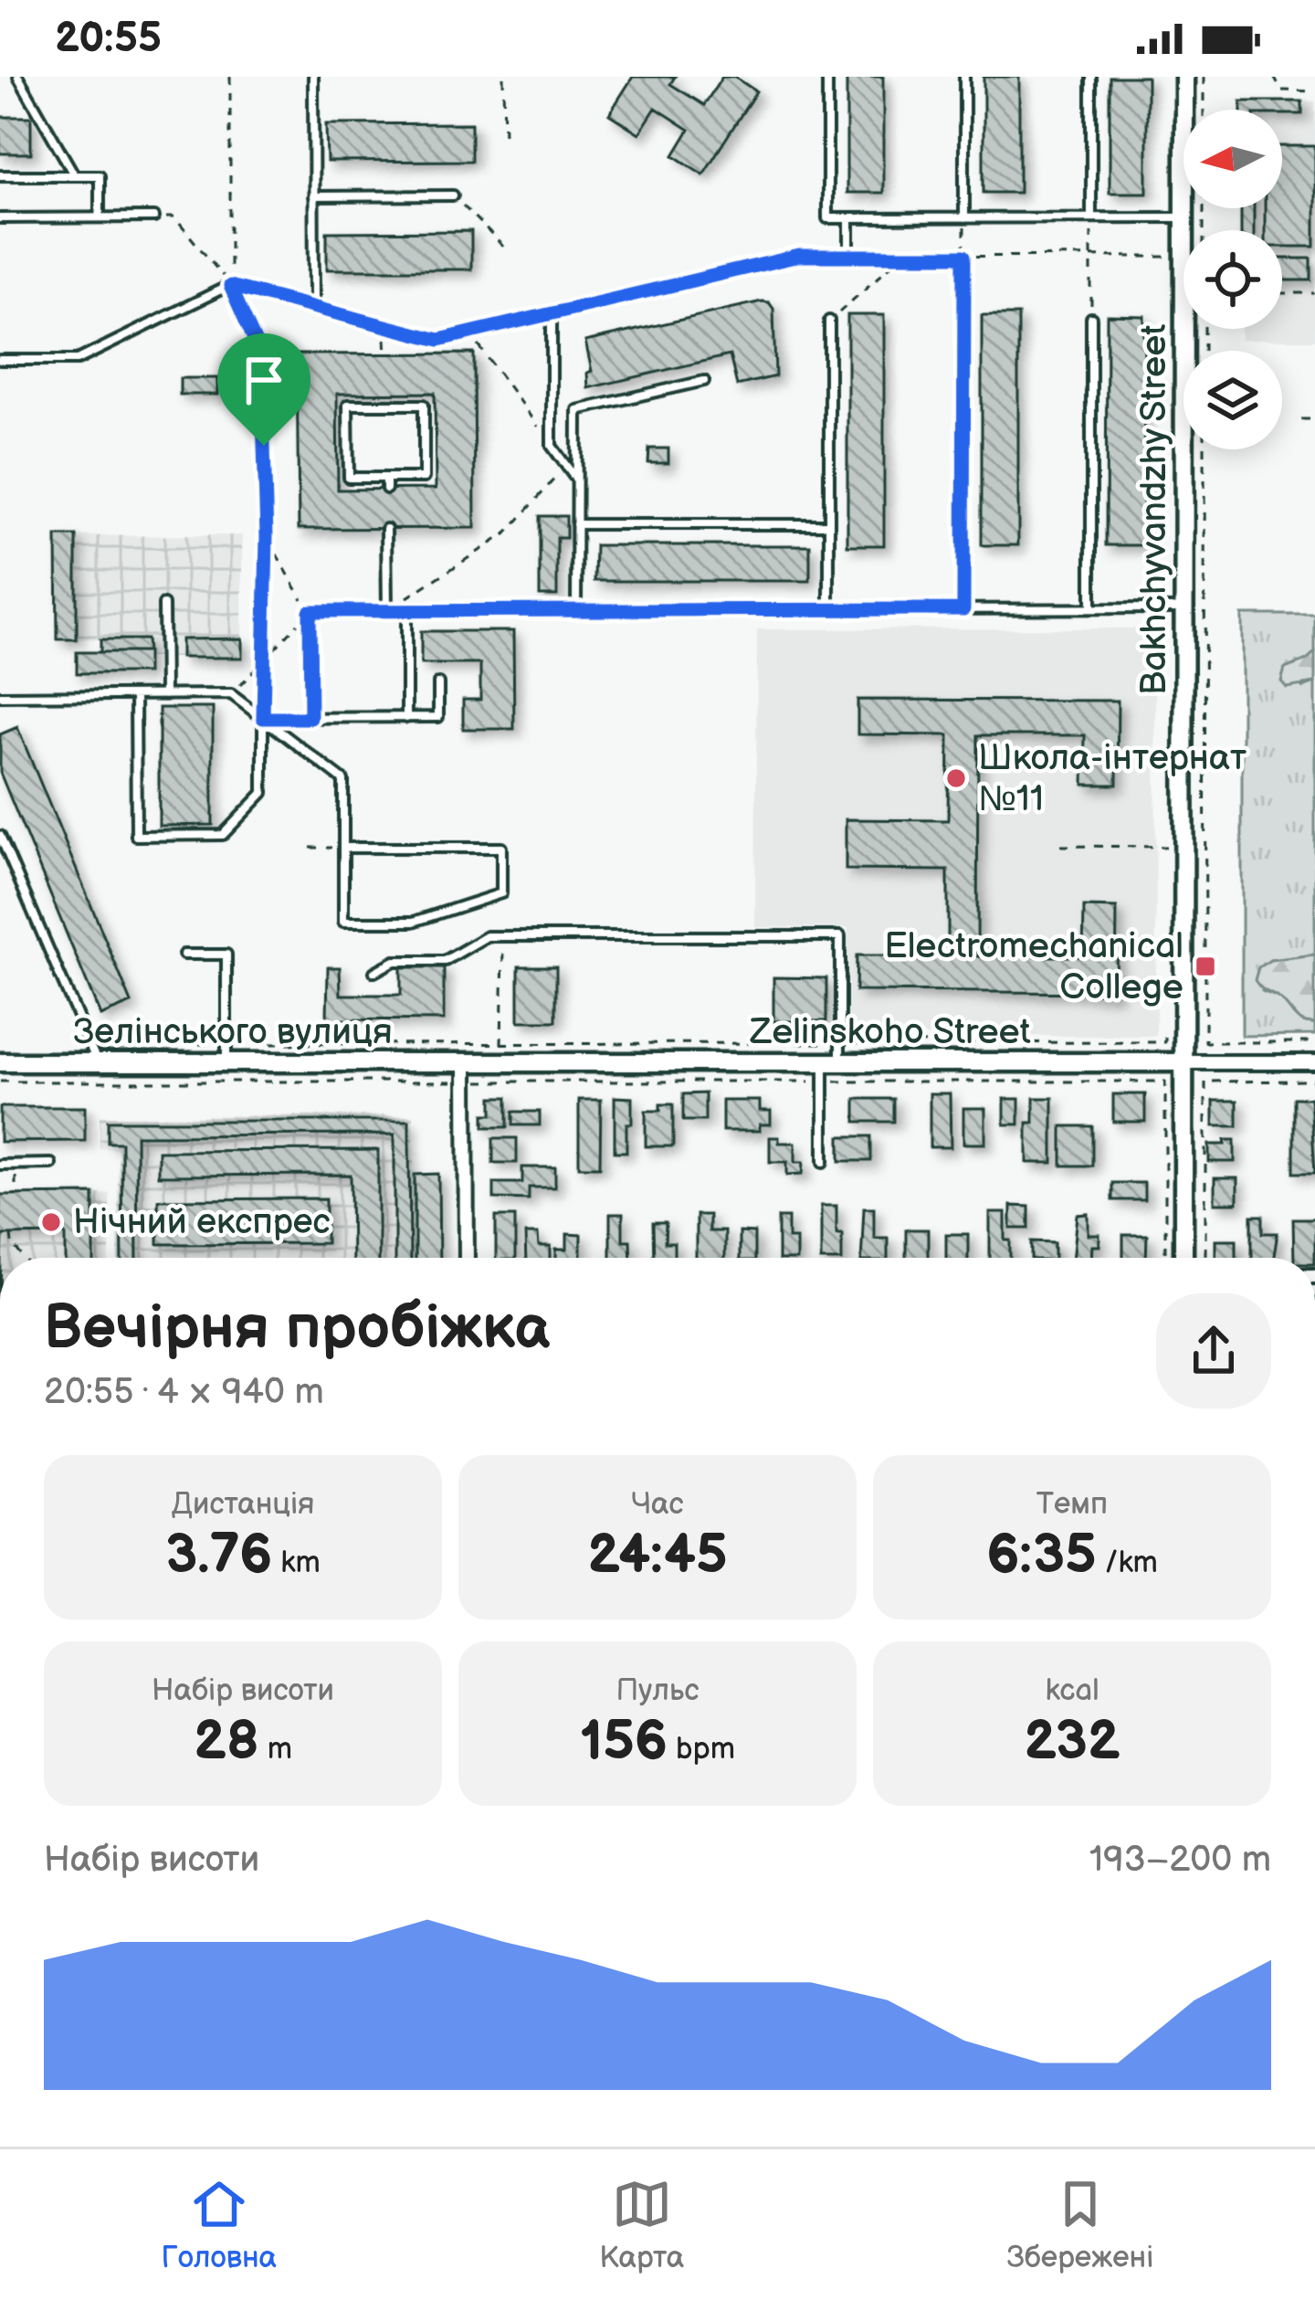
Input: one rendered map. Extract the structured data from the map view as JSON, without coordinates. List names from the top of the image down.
{
  "streets": {
    "street": ["Bakhchyvandzhy Street", "Зелінського вулиця", "Zelinskoho Street"]
  },
  "crossings": [
    ["Bakhchyvandzhy Street", "Zelinskoho Street"],
    ["Зелінського вулиця", "Zelinskoho Street"]
  ],
  "places": {
    "other": ["Школа-інтернат №11", "Нічний експрес"],
    "transit": ["Electromechanical College"]
  },
  "north": "left",
  "page": {
    "status": "20:55",
    "heading": ["Вечірня пробіжка", "20:55 · 4 × 940 m"],
    "stats": [
      ["Дистанція", "3.76 km"],
      ["Час", "24:45"],
      ["Темп", "6:35 /km"],
      ["Набір висоти", "28 m"],
      ["Пульс", "156 bpm"],
      ["kcal", "232"]
    ],
    "chart": ["Набір висоти", "193–200 m"],
    "tabs": ["Головна", "Карта", "Збережені"]
  }
}
